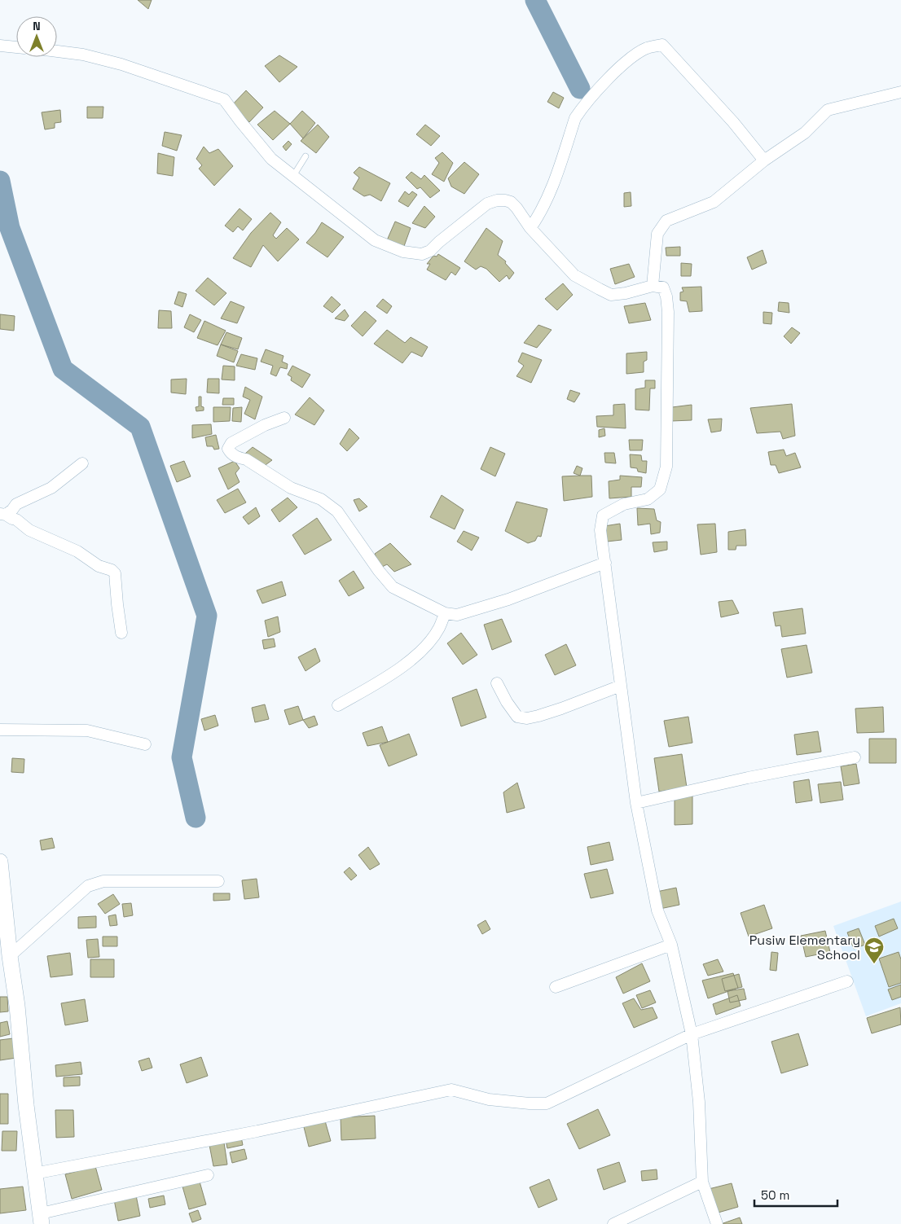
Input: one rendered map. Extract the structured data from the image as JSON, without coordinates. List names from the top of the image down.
{
  "places": {
    "school or university": ["Pusiw Elementary School"]
  },
  "scale_bar": "50 m",
  "north": "top"
}
